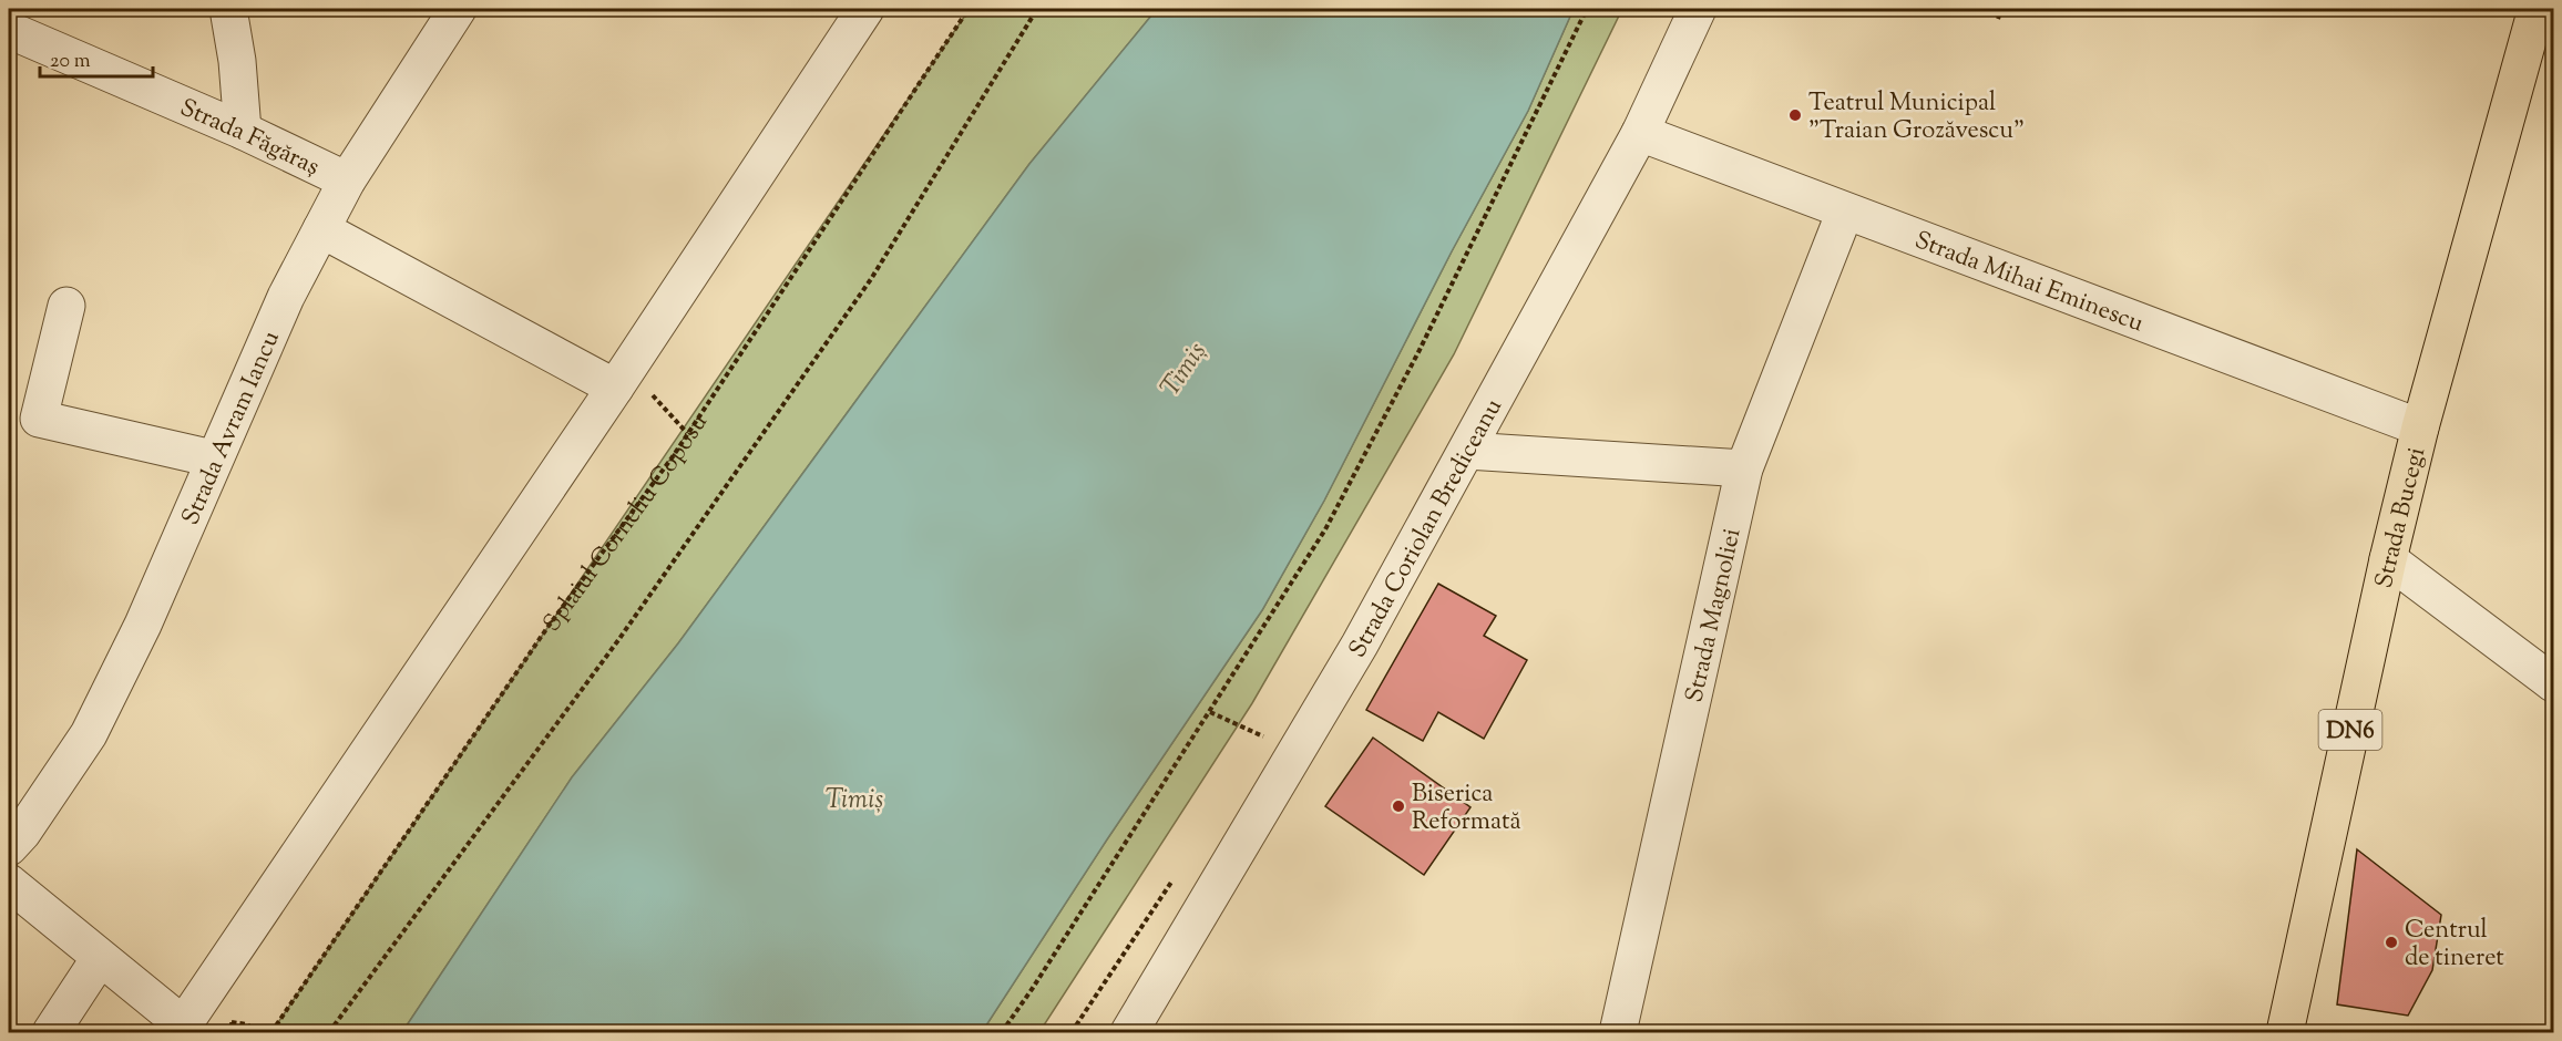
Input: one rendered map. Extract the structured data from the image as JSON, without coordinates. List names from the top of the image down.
{
  "streets": {
    "main road": ["Strada Bucegi", "DN6"],
    "street": [
      "Strada Făgăraș",
      "Strada Mihai Eminescu",
      "Strada Avram Iancu",
      "Strada Coriolan Brediceanu",
      "Strada Magnoliei"
    ],
    "path": ["Splaiul Corneliu Coposu"]
  },
  "crossings": [
    ["Strada Făgăraș", "Strada Avram Iancu"],
    ["Strada Mihai Eminescu", "Strada Bucegi"],
    ["Strada Mihai Eminescu", "Strada Coriolan Brediceanu"],
    ["Strada Mihai Eminescu", "Strada Magnoliei"]
  ],
  "water": ["Timiș"],
  "places": ["Teatrul Municipal \"Traian Grozăvescu\"", "Biserica Reformată", "Centrul de tineret"],
  "scale_bar": "20 m"
}
